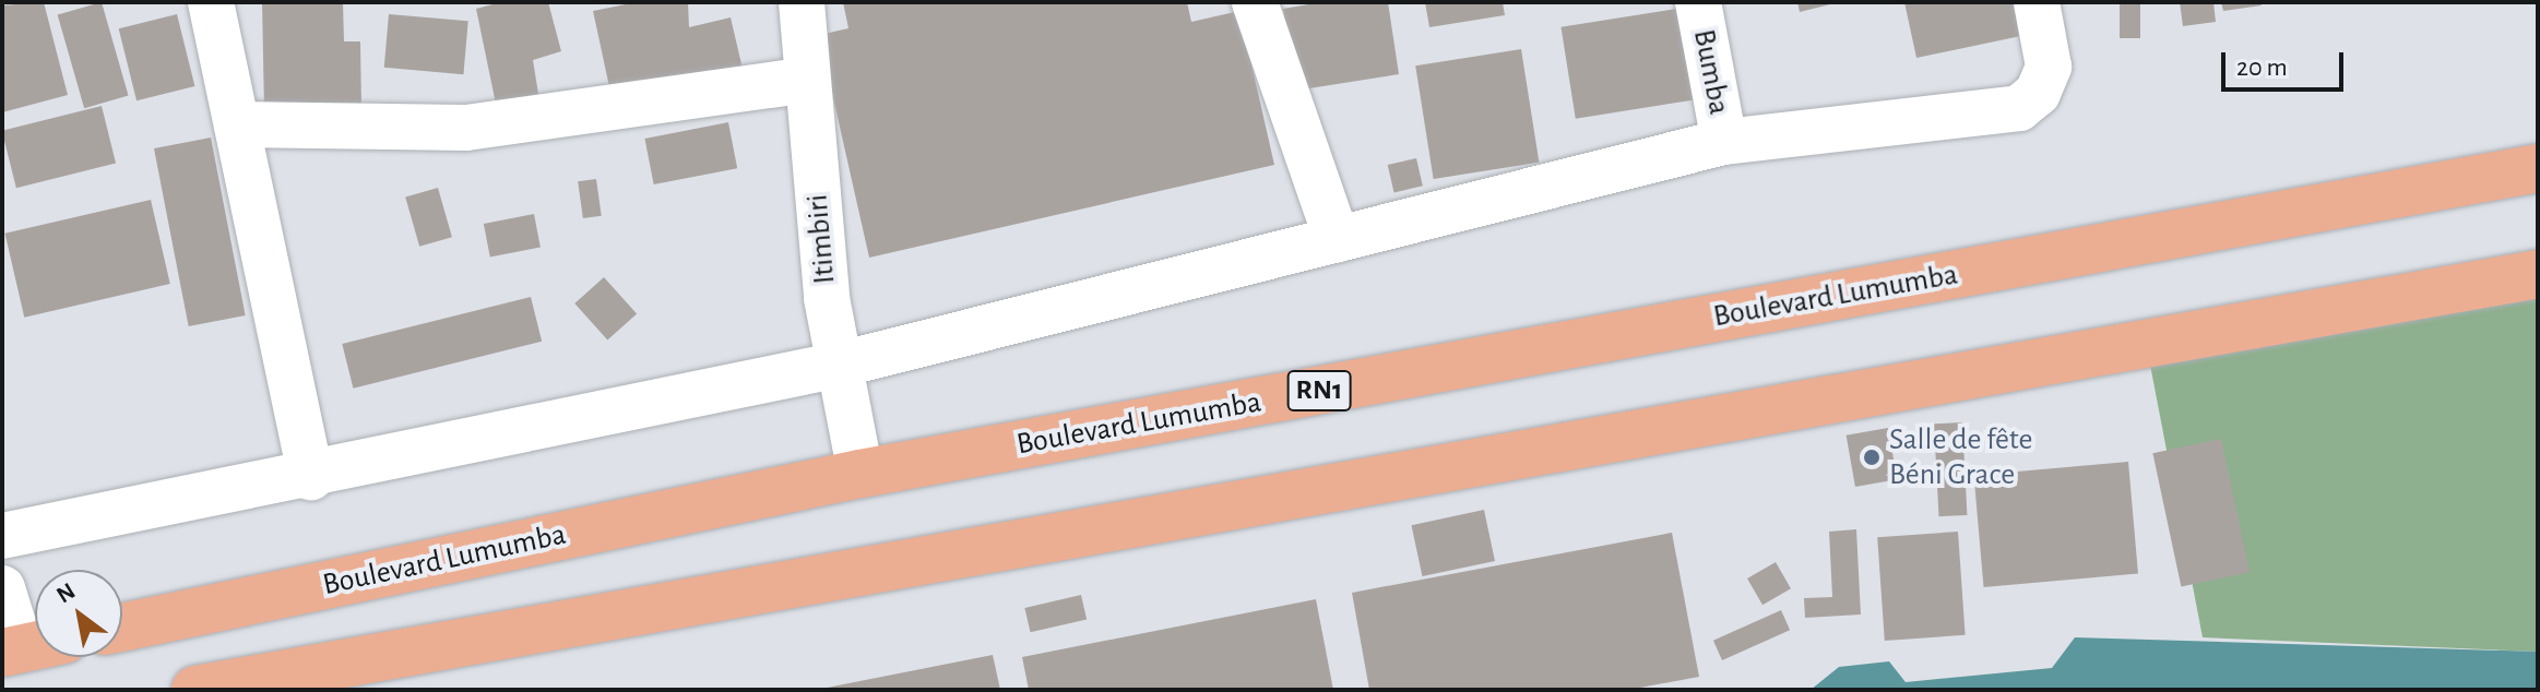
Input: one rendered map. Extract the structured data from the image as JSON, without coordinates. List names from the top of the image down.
{
  "streets": {
    "highway": ["Boulevard Lumumba", "RN1"],
    "street": ["Bumba", "Itimbiri"]
  },
  "crossings": [
    ["Itimbiri", "Boulevard Lumumba"]
  ],
  "places": ["Salle de fête Béni Grace"],
  "scale_bar": "20 m",
  "north": "top left"
}
